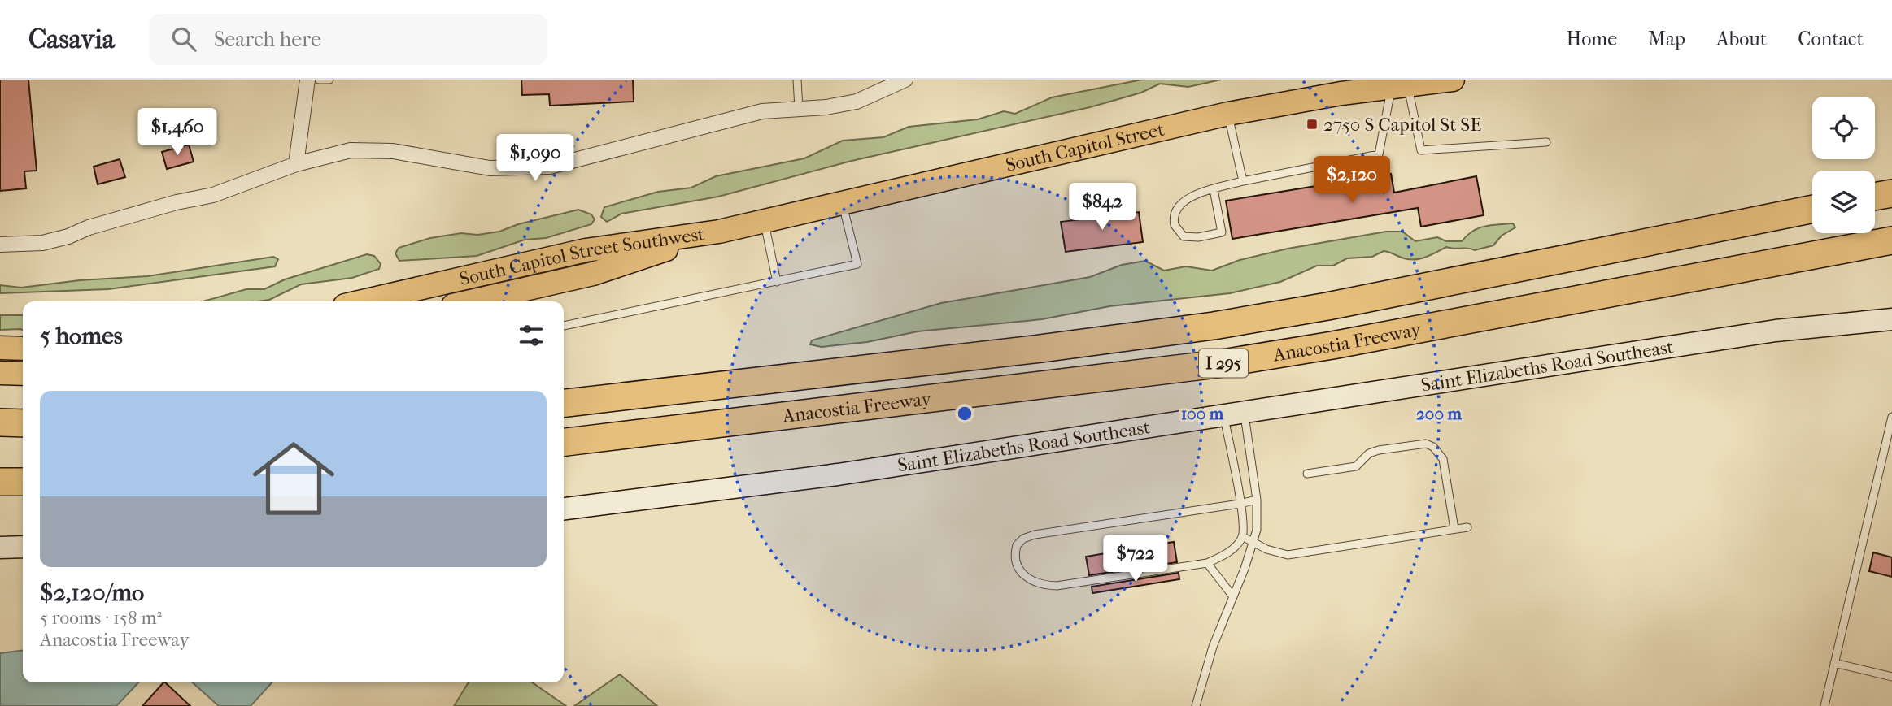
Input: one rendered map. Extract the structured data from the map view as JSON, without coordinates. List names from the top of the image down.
{
  "streets": {
    "highway": ["Anacostia Freeway", "I 295"],
    "main road": ["South Capitol Street", "South Capitol Street Southwest", "Saint Elizabeths Road Southeast"]
  },
  "crossings": [
    ["South Capitol Street", "South Capitol Street Southwest"]
  ],
  "places": {
    "transit": ["2750 S Capitol St SE"]
  },
  "page": {
    "header": "Casavia",
    "search": "Search here",
    "nav": [
      "Home",
      "Map",
      "About",
      "Contact"
    ],
    "price": [
      "$1,460",
      "$1,090",
      "$2,120",
      "$842",
      "$722"
    ],
    "heading": "5 homes",
    "list": [
      {
        "name": "$2,120/mo",
        "note": "5 rooms · 158 m² · Anacostia Freeway"
      }
    ]
  },
  "rings": ["100 m", "200 m"]
}
